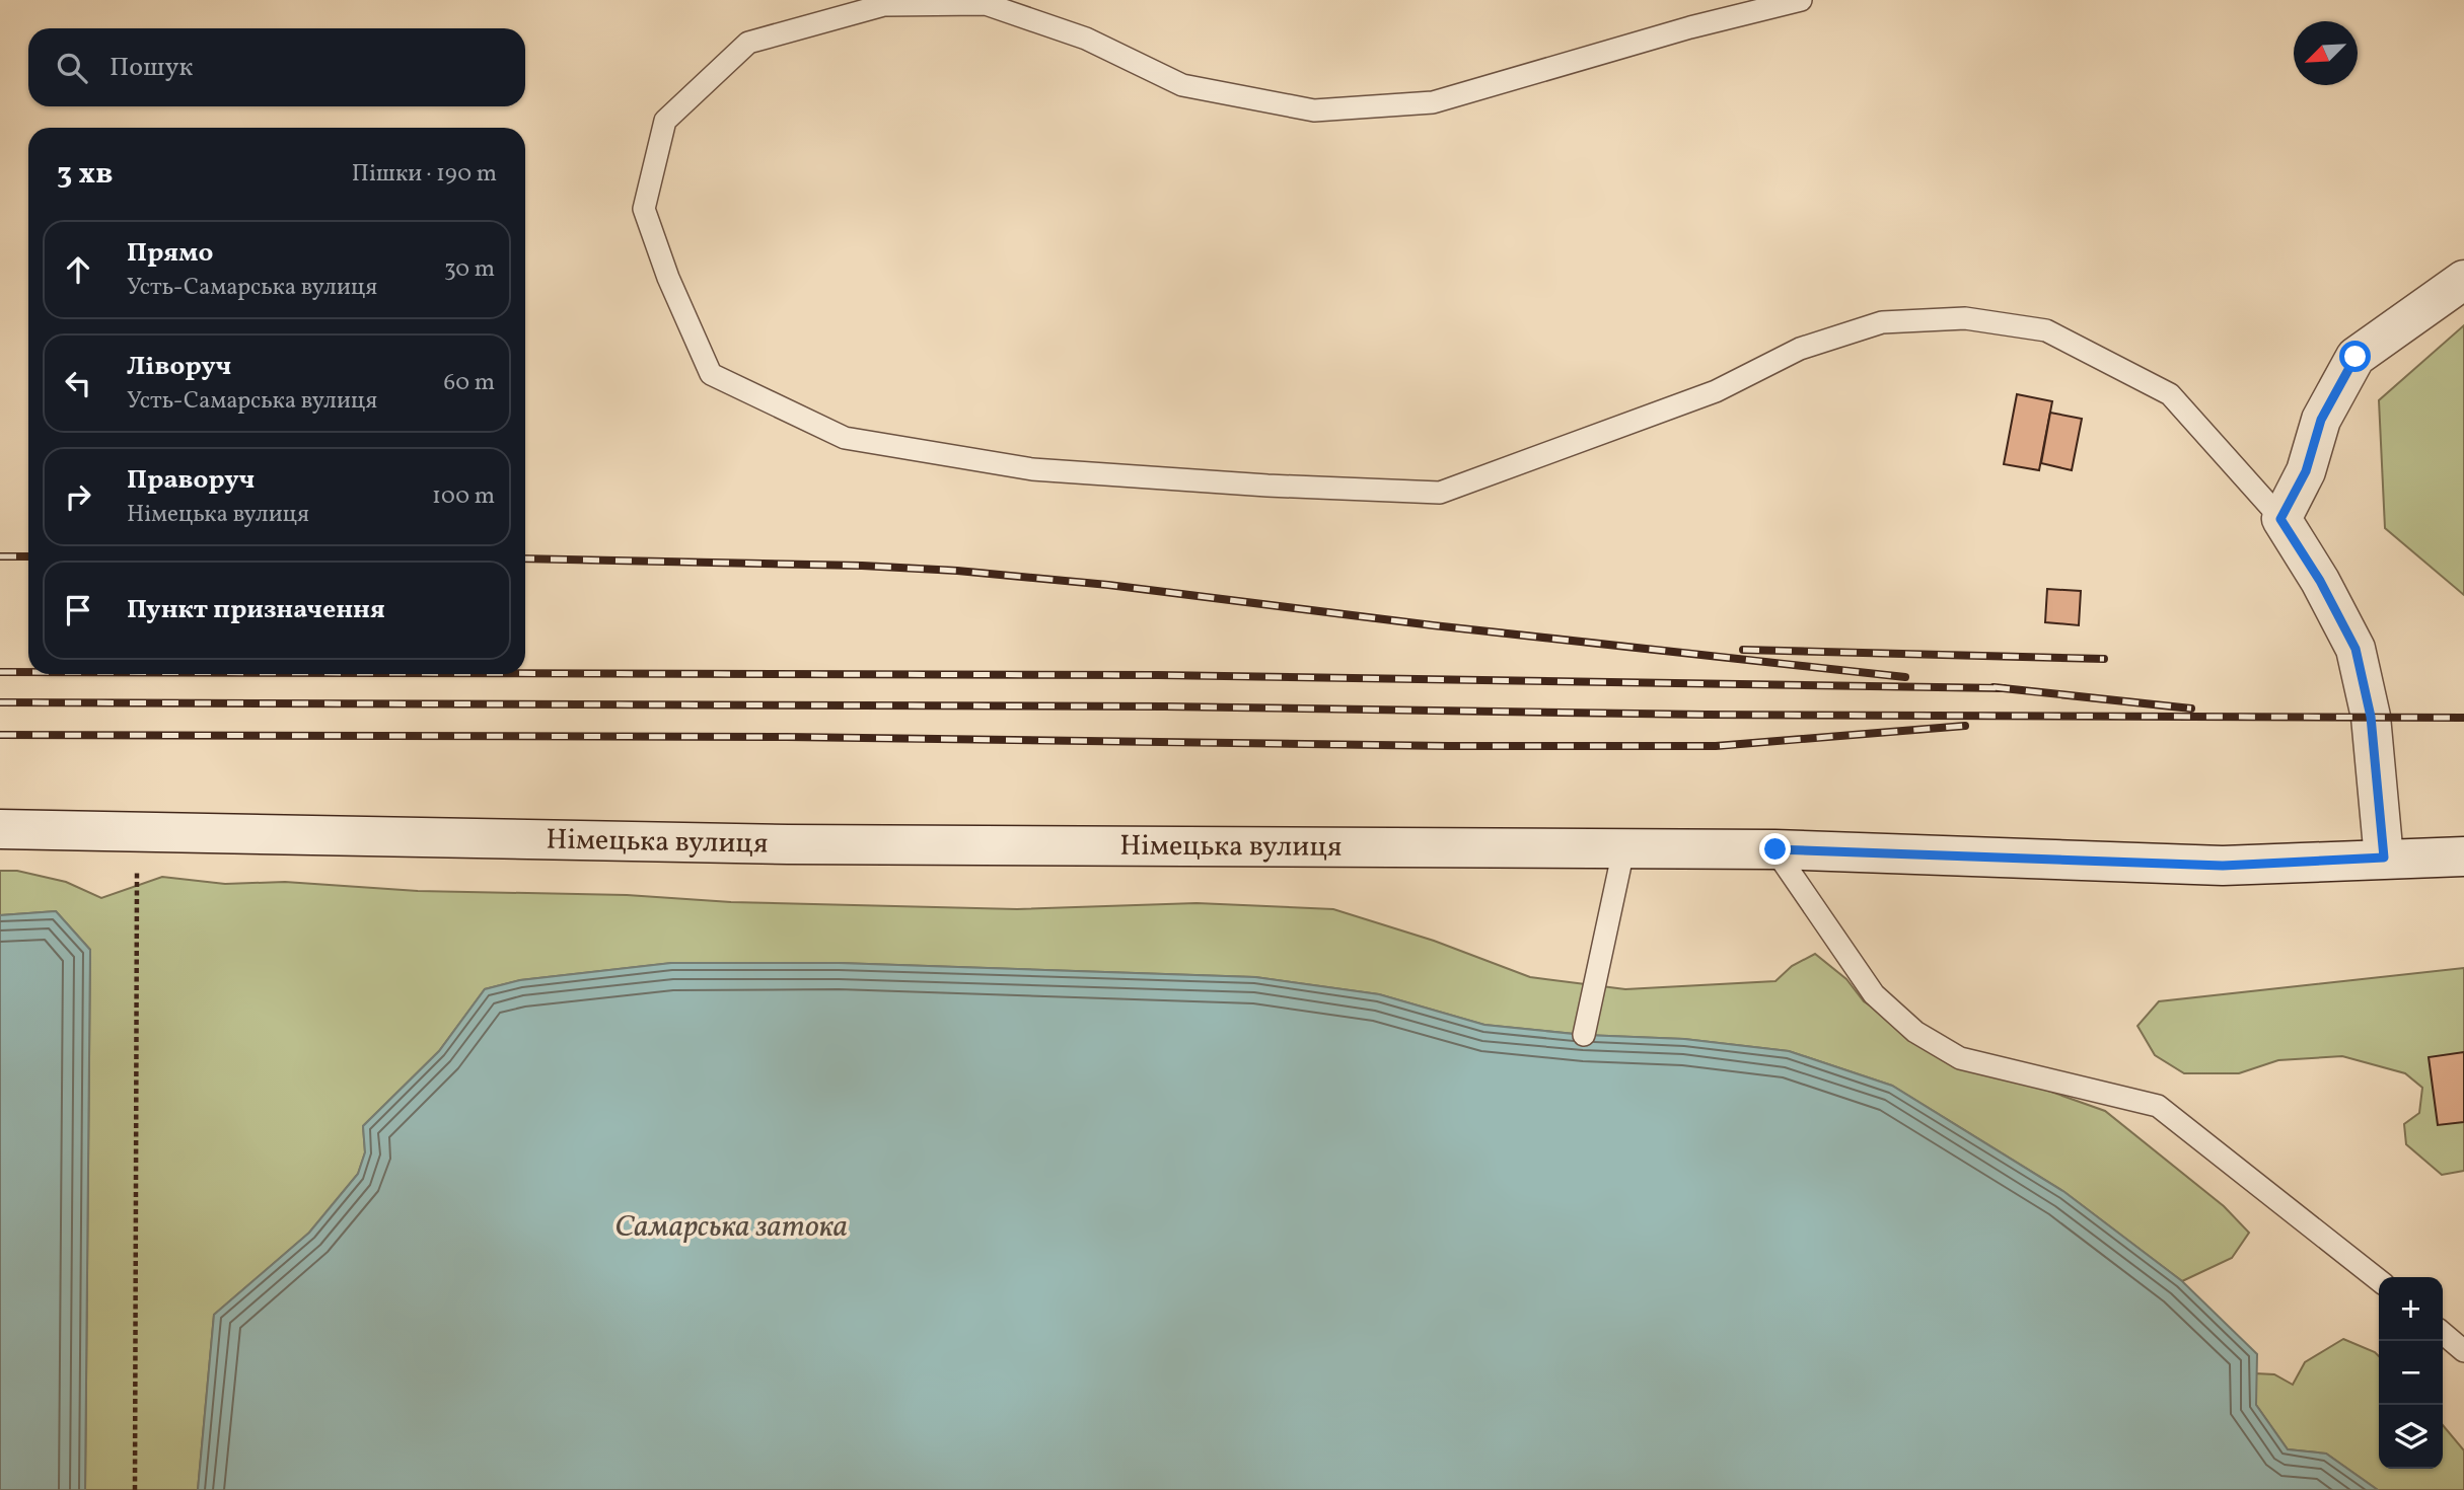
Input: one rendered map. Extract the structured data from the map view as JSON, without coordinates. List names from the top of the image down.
{
  "streets": {
    "main road": ["Німецька вулиця"]
  },
  "water": ["Самарська затока"],
  "north": "bottom left",
  "page": {
    "search": "Пошук",
    "heading": ["3 хв", "Пішки · 190 m"],
    "list": [
      ["Прямо", "Усть-Самарська вулиця", "30 m"],
      ["Ліворуч", "Усть-Самарська вулиця", "60 m"],
      ["Праворуч", "Німецька вулиця", "100 m"],
      "Пункт призначення"
    ],
    "map_buttons": ["+", "−"]
  }
}
